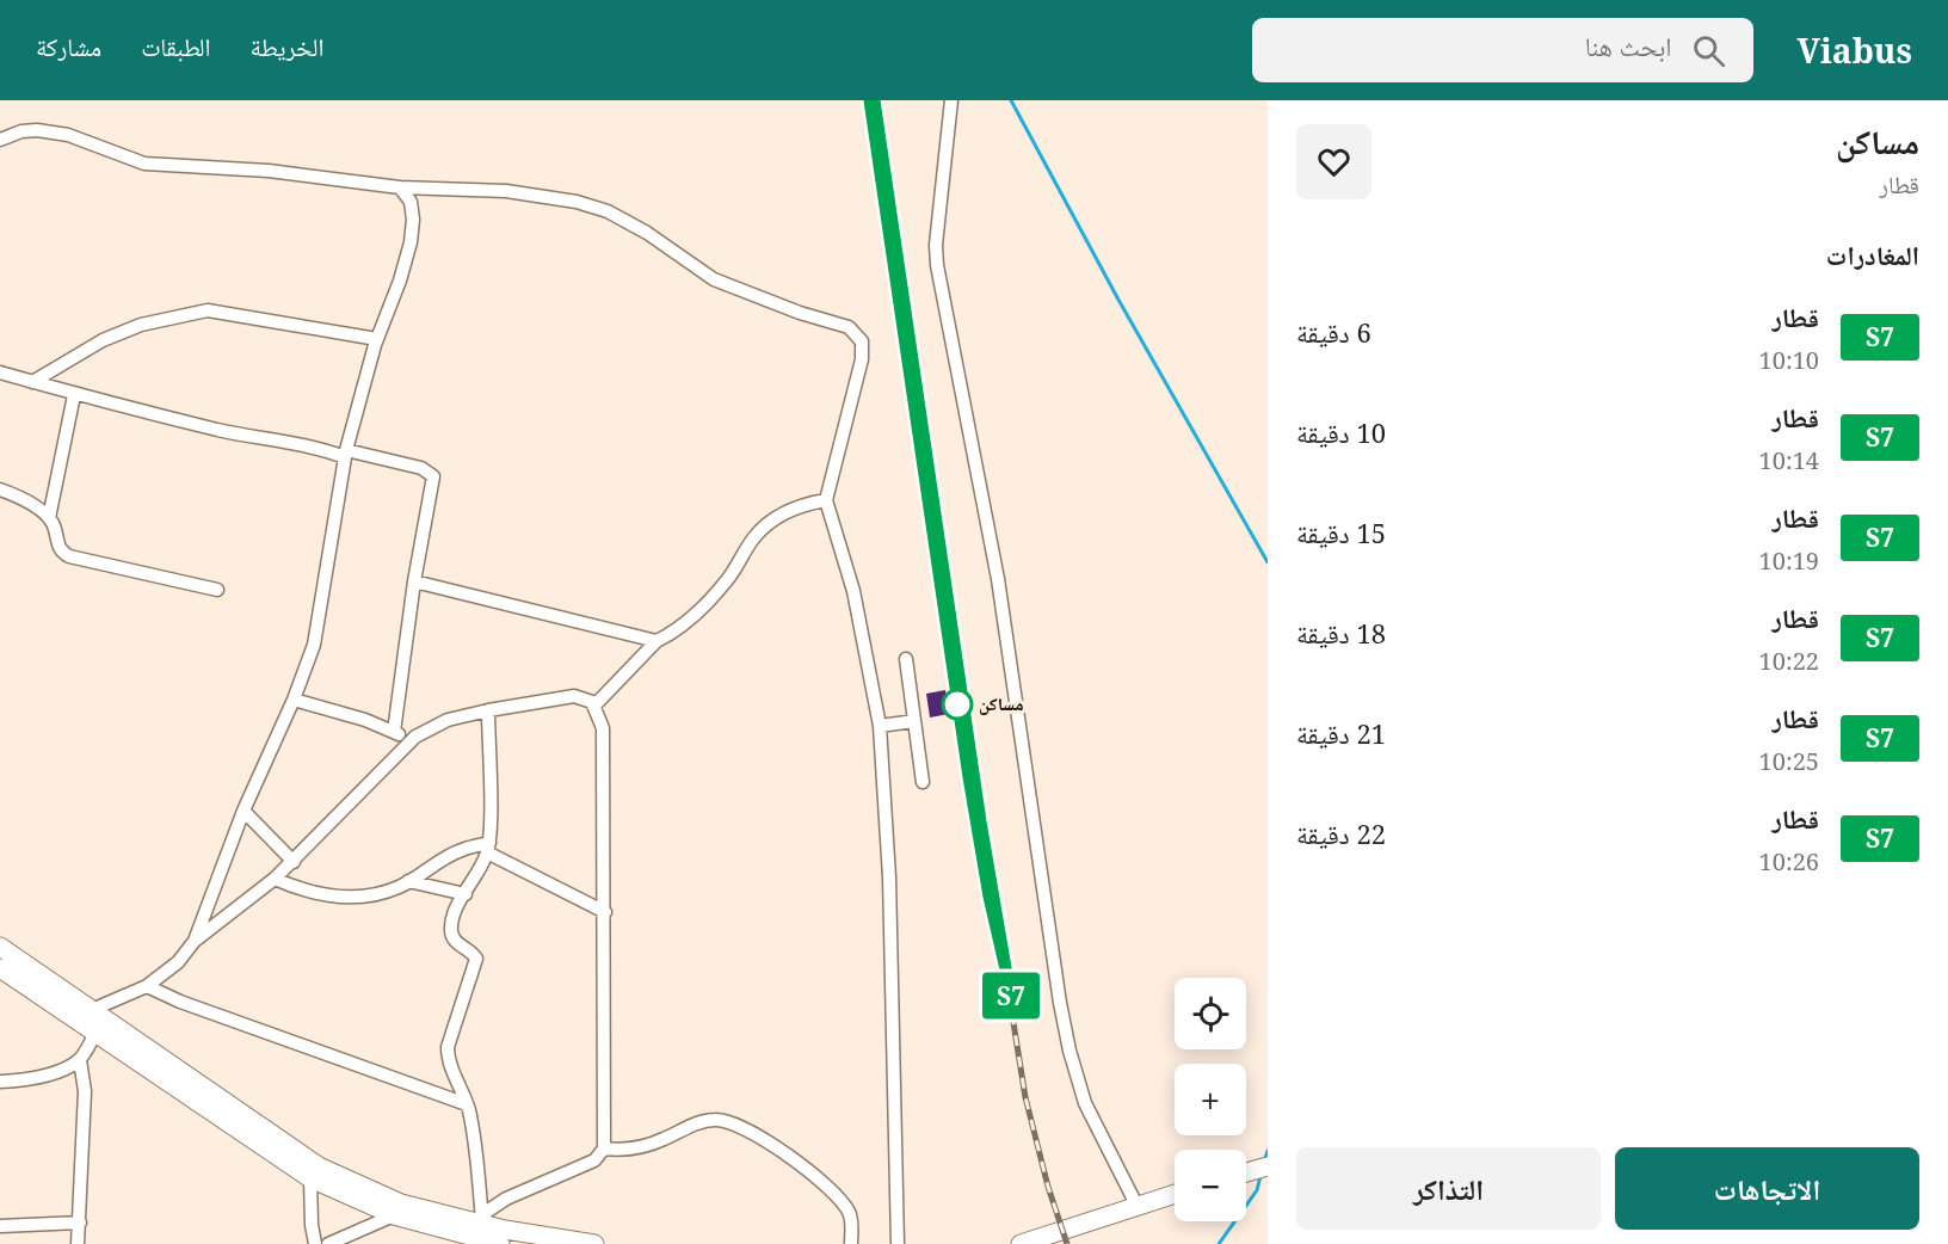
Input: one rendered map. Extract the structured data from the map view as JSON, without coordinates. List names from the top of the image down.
{
  "places": ["مساكن"],
  "page": {
    "header": "Viabus",
    "search": "ابحث هنا",
    "nav": ["الخريطة", "الطبقات", "مشاركة"],
    "heading": [
      ["مساكن", "قطار"],
      "المغادرات"
    ],
    "on_map": "S7",
    "list": [
      {
        "mark": "S7",
        "name": "قطار",
        "note": "10:10",
        "value": "6 دقيقة"
      },
      {
        "mark": "S7",
        "name": "قطار",
        "note": "10:14",
        "value": "10 دقيقة"
      },
      {
        "mark": "S7",
        "name": "قطار",
        "note": "10:19",
        "value": "15 دقيقة"
      },
      {
        "mark": "S7",
        "name": "قطار",
        "note": "10:22",
        "value": "18 دقيقة"
      },
      {
        "mark": "S7",
        "name": "قطار",
        "note": "10:25",
        "value": "21 دقيقة"
      },
      {
        "mark": "S7",
        "name": "قطار",
        "note": "10:26",
        "value": "22 دقيقة"
      }
    ],
    "map_buttons": ["+", "−"],
    "buttons": ["الاتجاهات", "التذاكر"]
  }
}
